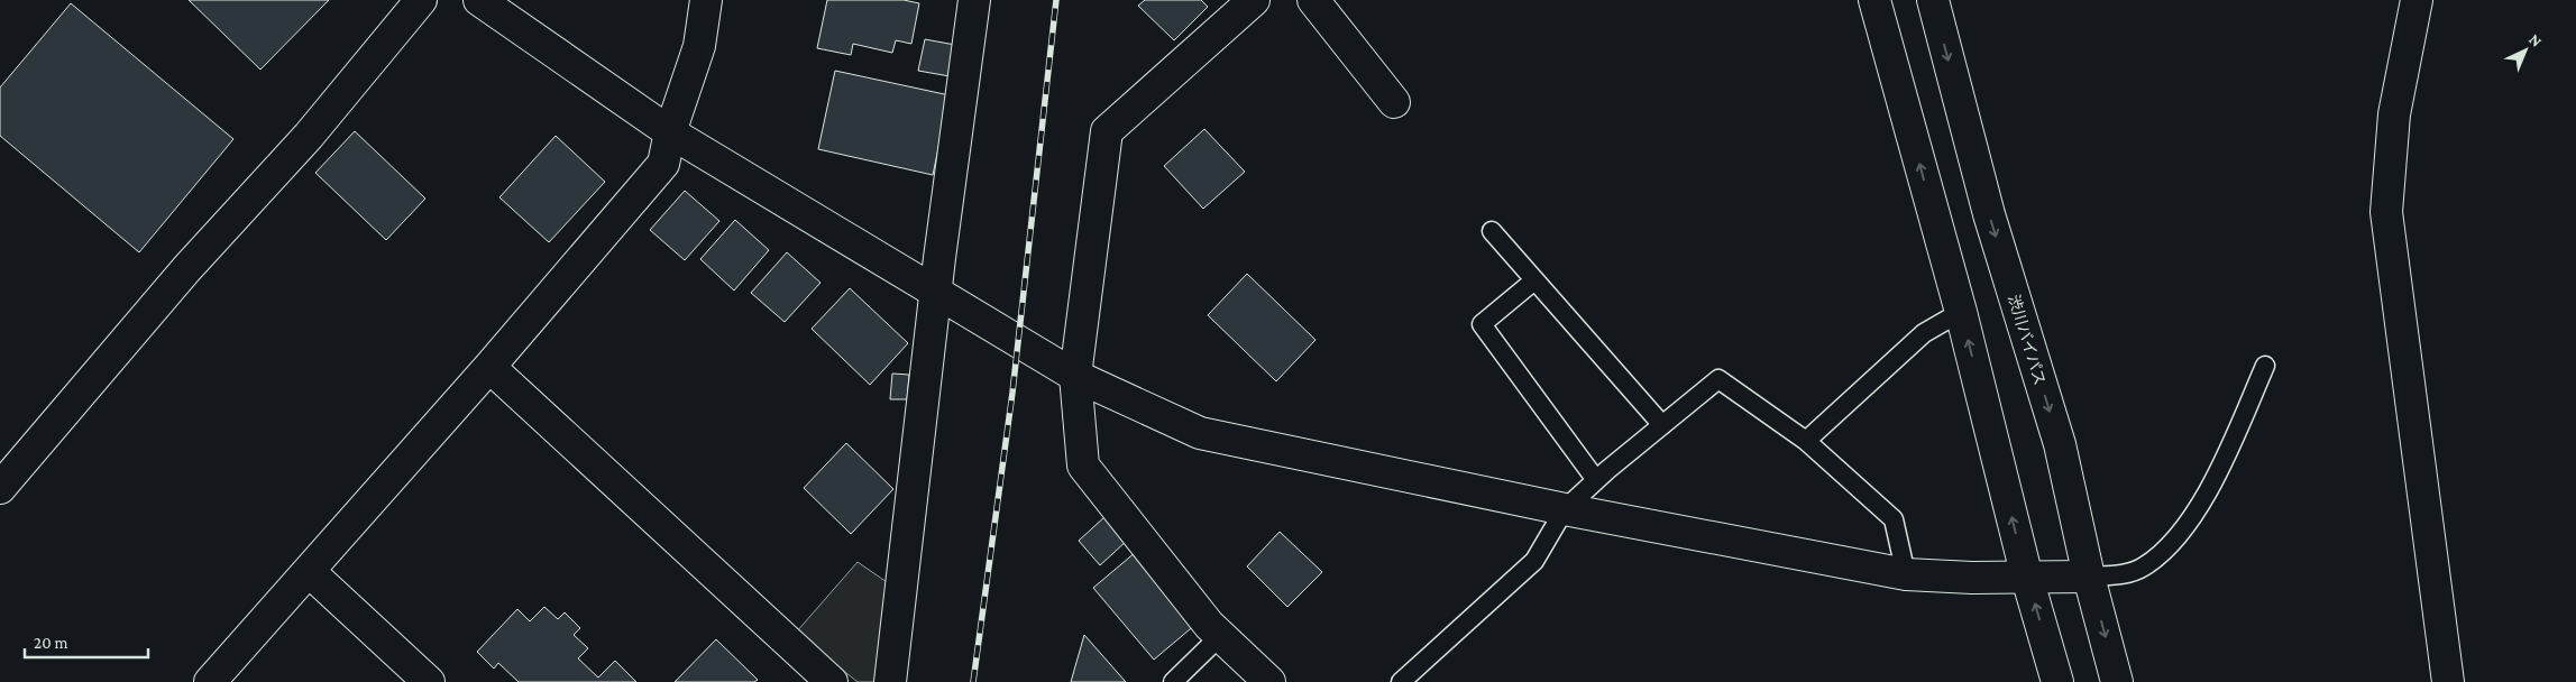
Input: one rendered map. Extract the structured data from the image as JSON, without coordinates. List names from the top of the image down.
{
  "streets": {
    "main road": ["渋川バイパス"]
  },
  "scale_bar": "20 m",
  "north": "top right"
}
